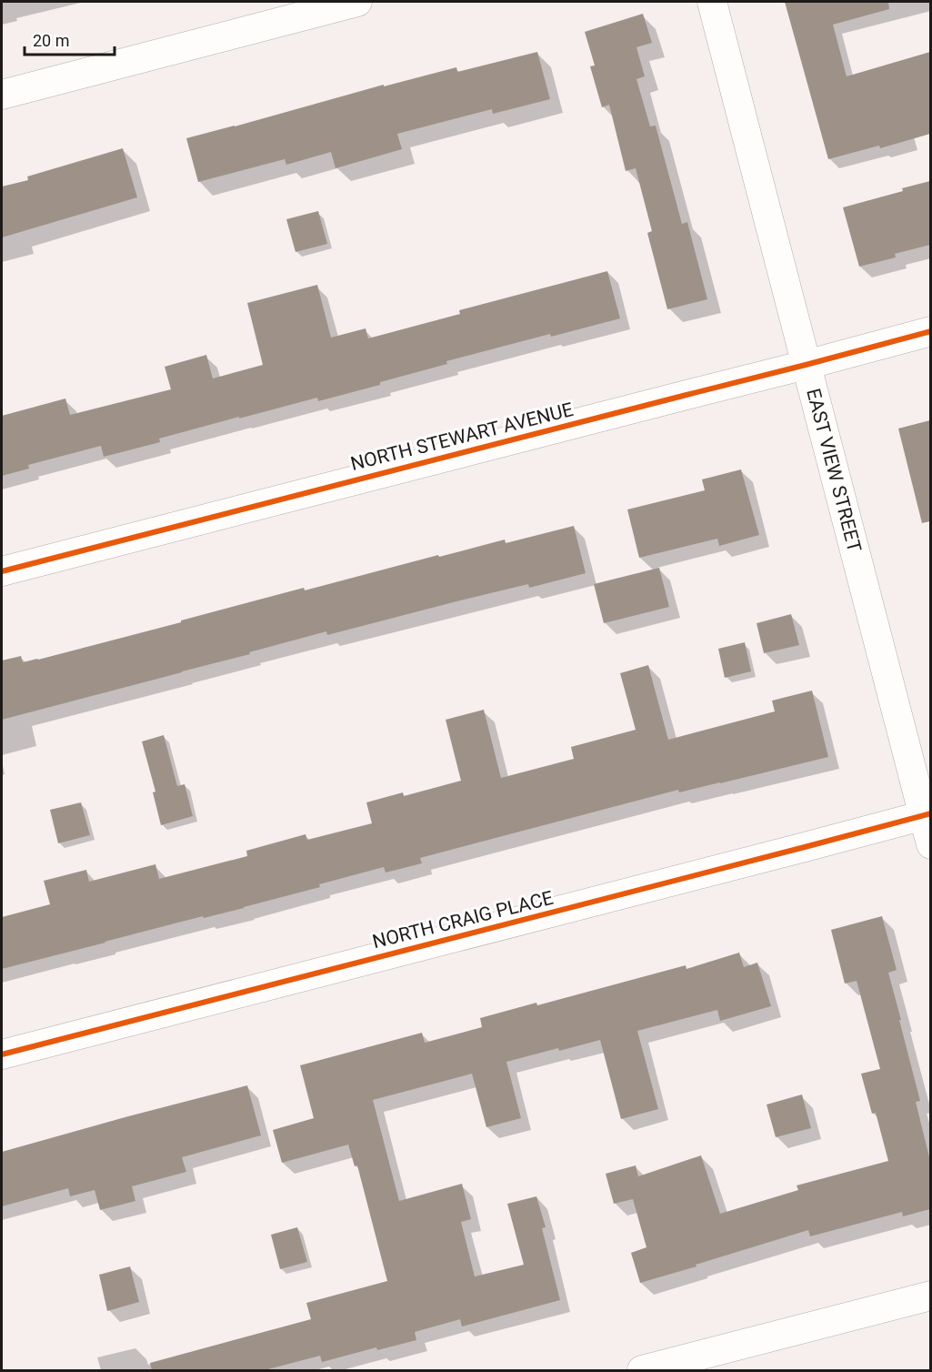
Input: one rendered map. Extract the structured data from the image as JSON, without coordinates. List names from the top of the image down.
{
  "streets": {
    "street": ["NORTH STEWART AVENUE", "EAST VIEW STREET", "NORTH CRAIG PLACE"]
  },
  "crossings": [
    ["NORTH STEWART AVENUE", "EAST VIEW STREET"],
    ["EAST VIEW STREET", "NORTH CRAIG PLACE"]
  ],
  "scale_bar": "20 m"
}
